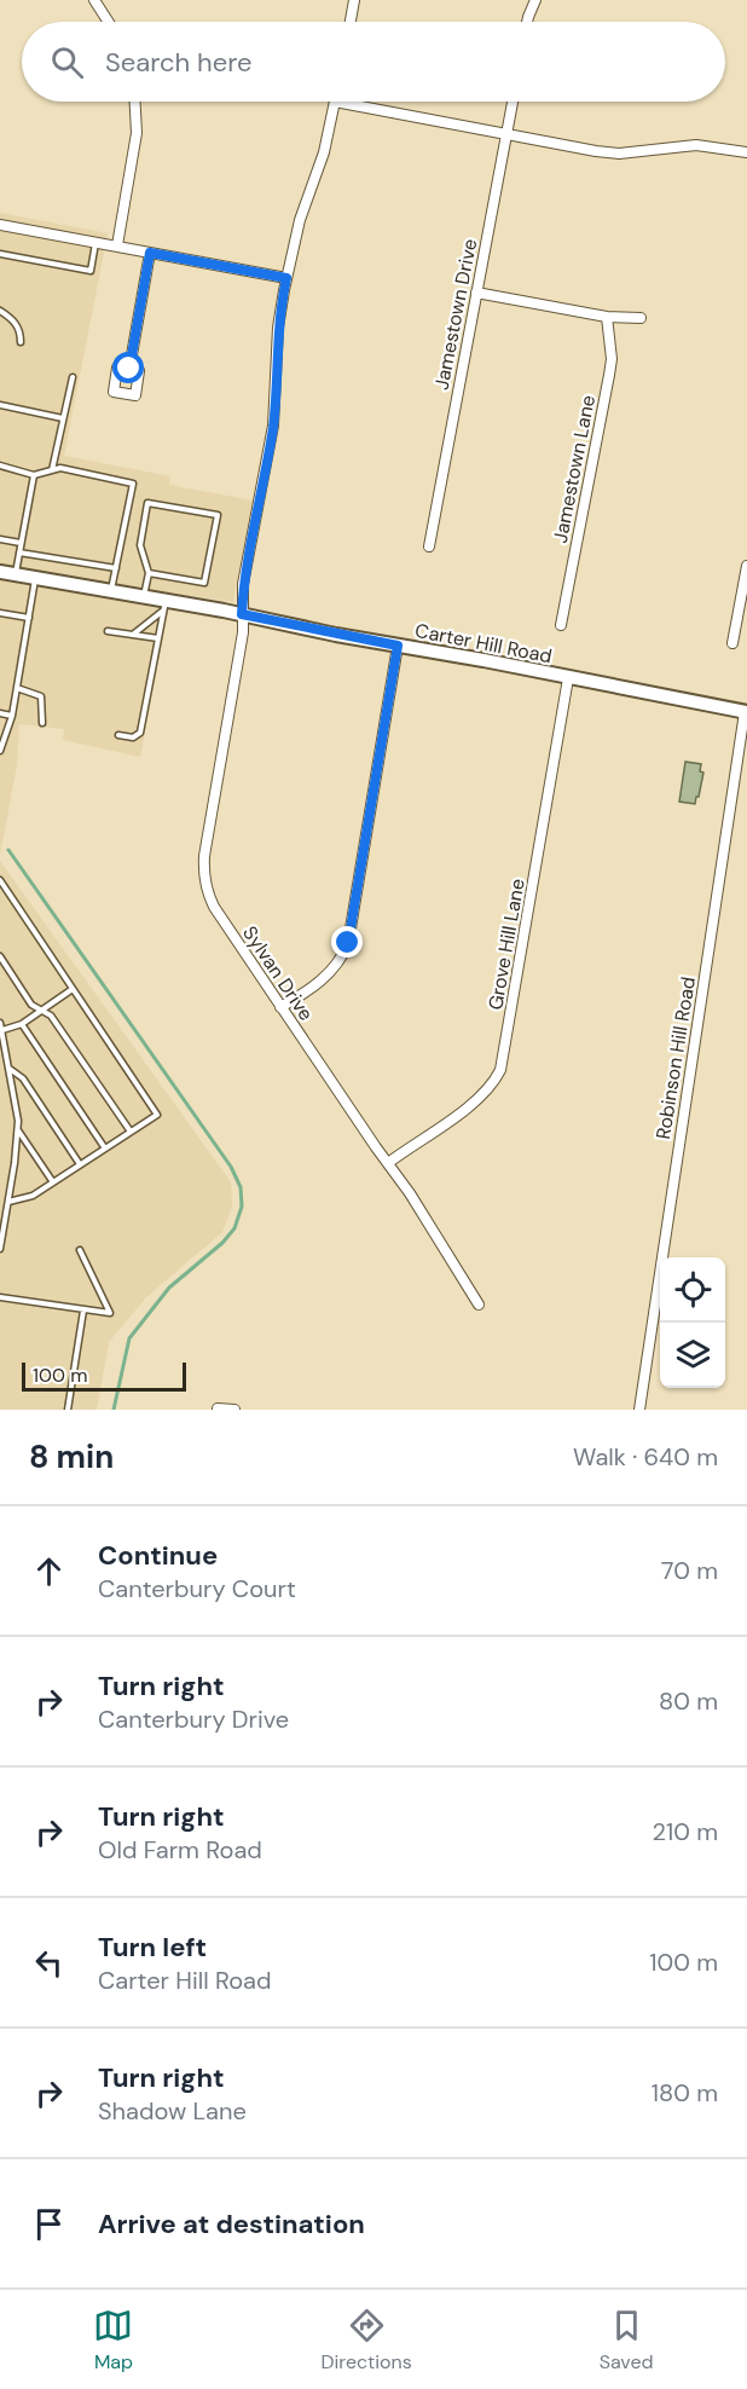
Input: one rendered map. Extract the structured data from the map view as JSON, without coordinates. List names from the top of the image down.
{
  "streets": {
    "main road": ["Carter Hill Road"],
    "street": [
      "Jamestown Drive",
      "Jamestown Lane",
      "Grove Hill Lane",
      "Sylvan Drive",
      "Robinson Hill Road"
    ]
  },
  "crossings": [
    ["Carter Hill Road", "Grove Hill Lane"],
    ["Carter Hill Road", "Sylvan Drive"],
    ["Carter Hill Road", "Robinson Hill Road"],
    ["Grove Hill Lane", "Sylvan Drive"]
  ],
  "scale_bar": "100 m",
  "page": {
    "search": "Search here",
    "scale": "100 m",
    "heading": ["8 min", "Walk · 640 m"],
    "list": [
      ["Continue", "Canterbury Court", "70 m"],
      ["Turn right", "Canterbury Drive", "80 m"],
      ["Turn right", "Old Farm Road", "210 m"],
      ["Turn left", "Carter Hill Road", "100 m"],
      ["Turn right", "Shadow Lane", "180 m"],
      "Arrive at destination"
    ],
    "nav": ["Map", "Directions", "Saved"]
  }
}
